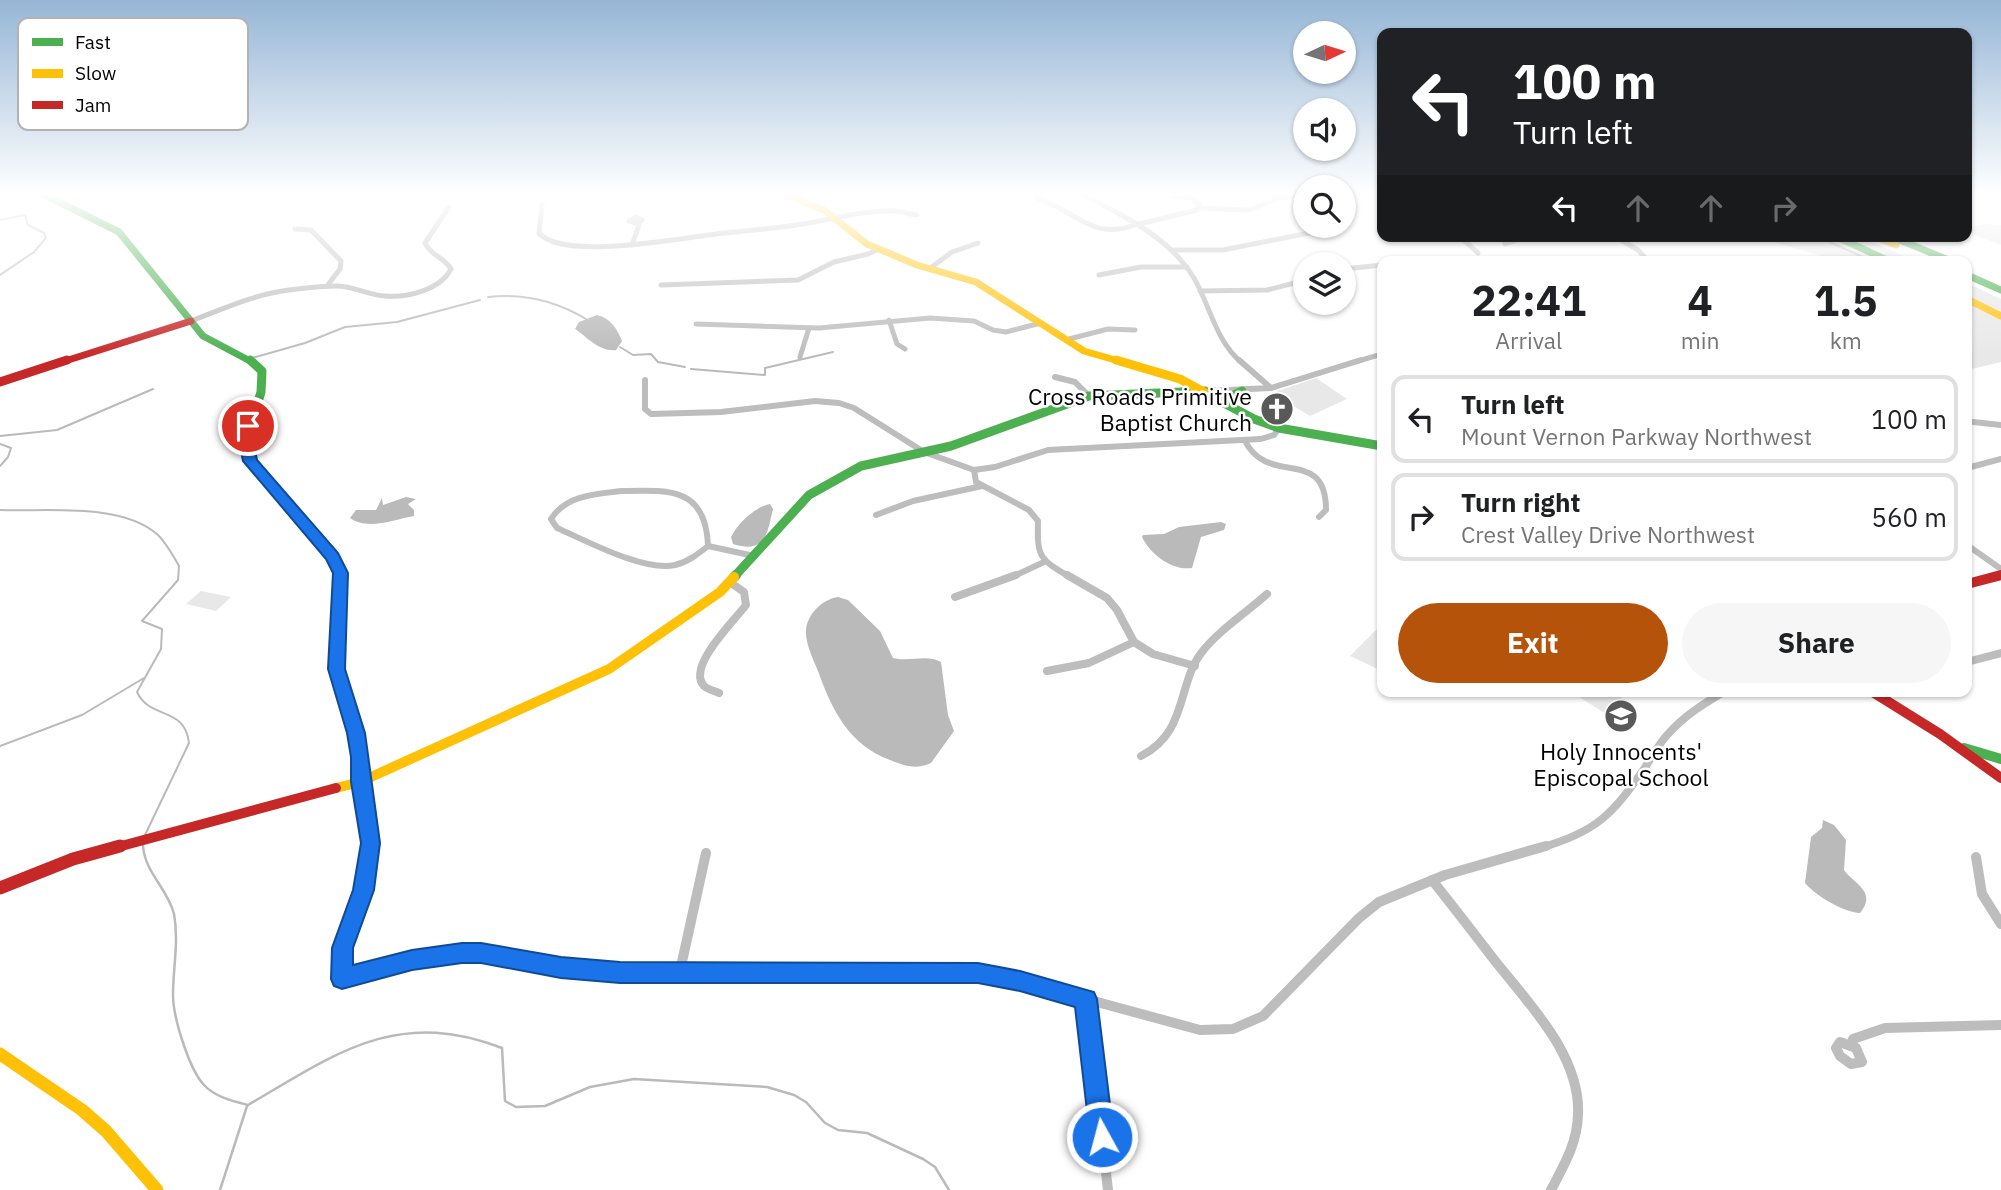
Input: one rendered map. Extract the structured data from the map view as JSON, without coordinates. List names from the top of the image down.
{
  "places": {
    "church": ["Cross Roads Primitive Baptist Church"],
    "school or university": ["Holy Innocents' Episcopal School"]
  },
  "legend": ["Fast", "Slow", "Jam"],
  "north": "right",
  "page": {
    "turn": ["100 m", "Turn left"],
    "eta": [
      "22:41",
      "Arrival",
      "4",
      "min",
      "1.5",
      "km"
    ],
    "list": [
      {
        "name": "Turn left",
        "note": "Mount Vernon Parkway Northwest",
        "value": "100 m"
      },
      {
        "name": "Turn right",
        "note": "Crest Valley Drive Northwest",
        "value": "560 m"
      }
    ],
    "buttons": ["Exit", "Share"]
  }
}
